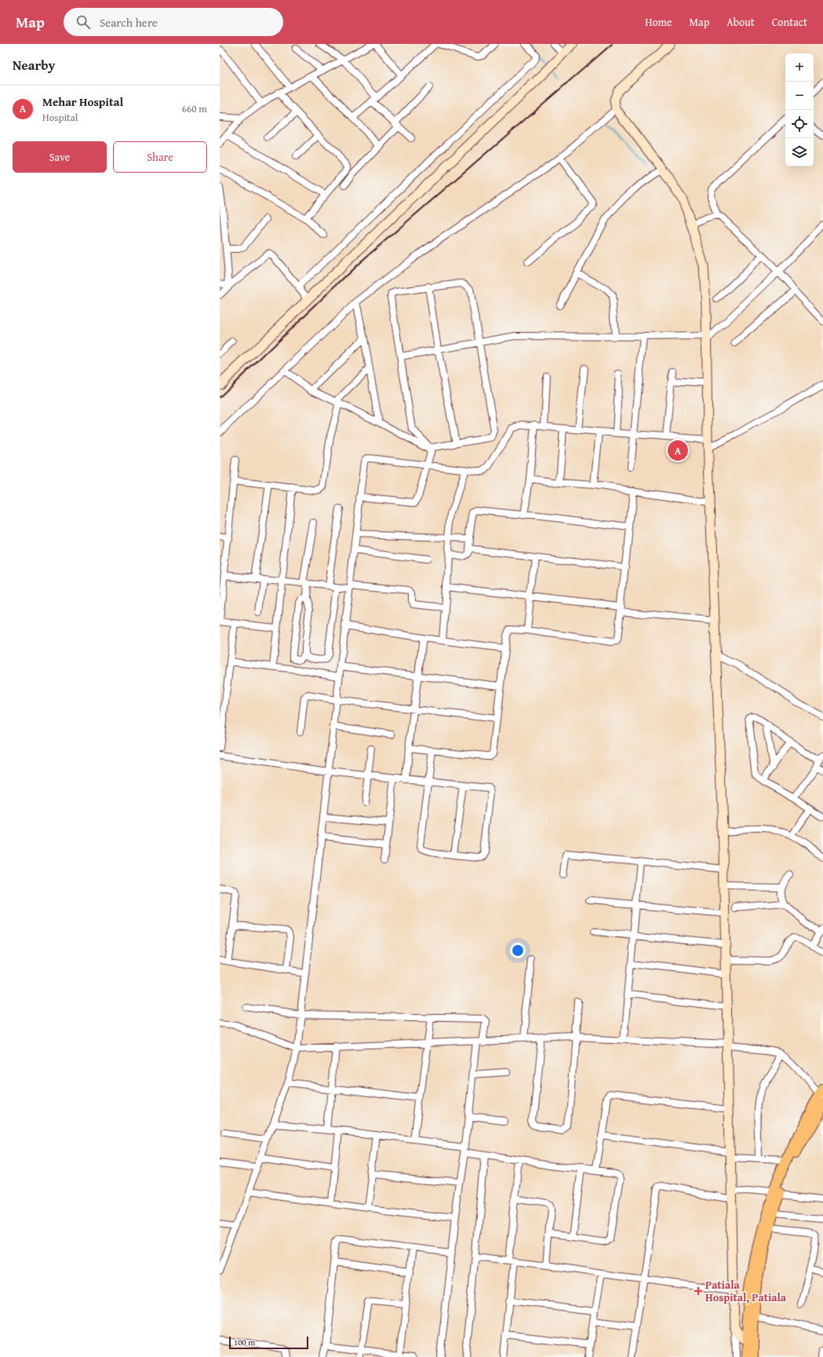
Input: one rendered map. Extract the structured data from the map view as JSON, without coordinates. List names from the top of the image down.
{
  "places": {
    "health": ["Patiala Hospital, Patiala"]
  },
  "scale_bar": "100 m",
  "page": {
    "header": "Map",
    "search": "Search here",
    "nav": [
      "Home",
      "Map",
      "About",
      "Contact"
    ],
    "heading": "Nearby",
    "map_buttons": ["+", "−"],
    "list": [
      {
        "mark": "A",
        "name": "Mehar Hospital",
        "note": "Hospital",
        "value": "660 m"
      }
    ],
    "buttons": ["Save", "Share"],
    "pins": "A",
    "scale": "100 m"
  }
}
